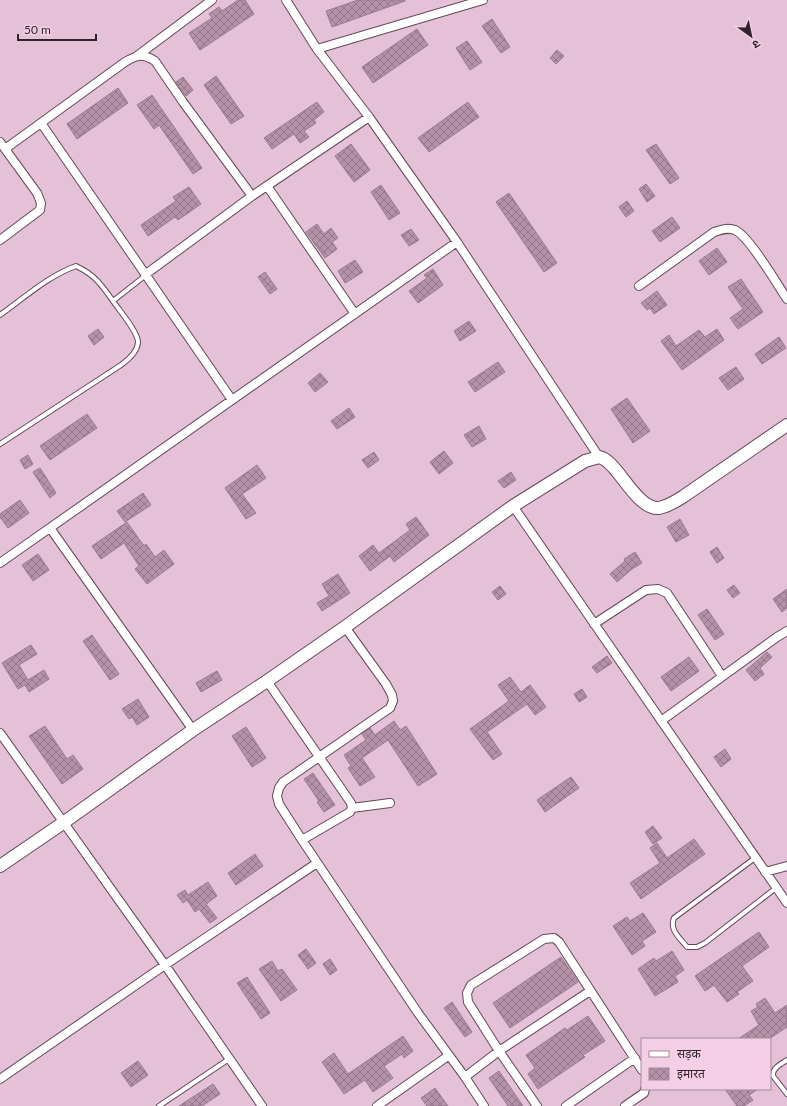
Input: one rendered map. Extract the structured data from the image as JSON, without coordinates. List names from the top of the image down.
{
  "legend": ["सड़क", "इमारत"],
  "scale_bar": "50 m",
  "north": "bottom right"
}
